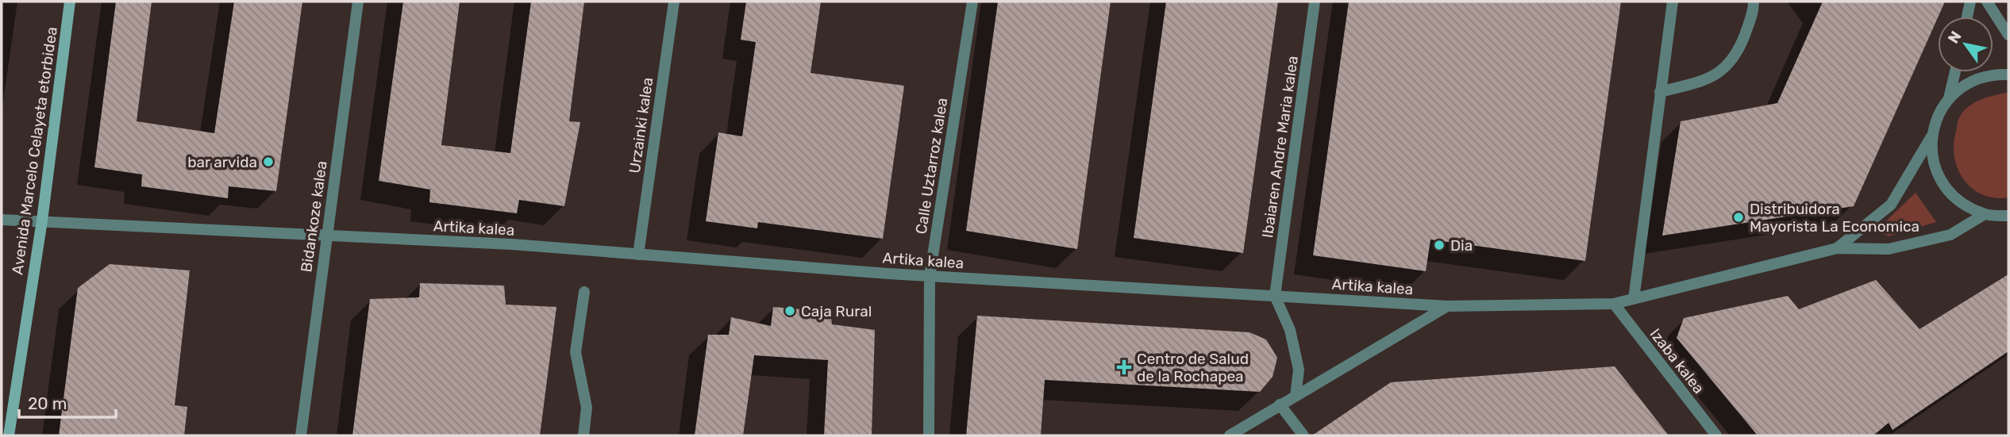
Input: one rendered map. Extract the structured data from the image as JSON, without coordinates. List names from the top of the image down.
{
  "streets": {
    "main road": ["Avenida Marcelo Celayeta etorbidea"],
    "street": [
      "Urzainki kalea",
      "Ibaiaren Andre Maria kalea",
      "Calle Uztarroz kalea",
      "Bidankoze kalea",
      "Artika kalea",
      "Izaba kalea"
    ]
  },
  "crossings": [
    ["Urzainki kalea", "Artika kalea"],
    ["Ibaiaren Andre Maria kalea", "Artika kalea"],
    ["Avenida Marcelo Celayeta etorbidea", "Artika kalea"],
    ["Calle Uztarroz kalea", "Artika kalea"],
    ["Bidankoze kalea", "Artika kalea"],
    ["Artika kalea", "Izaba kalea"]
  ],
  "places": {
    "other": [
      "bar arvida",
      "Distribuidora Mayorista La Economica",
      "Dia",
      "Caja Rural"
    ],
    "health": ["Centro de Salud de la Rochapea"]
  },
  "scale_bar": "20 m",
  "north": "top left"
}
